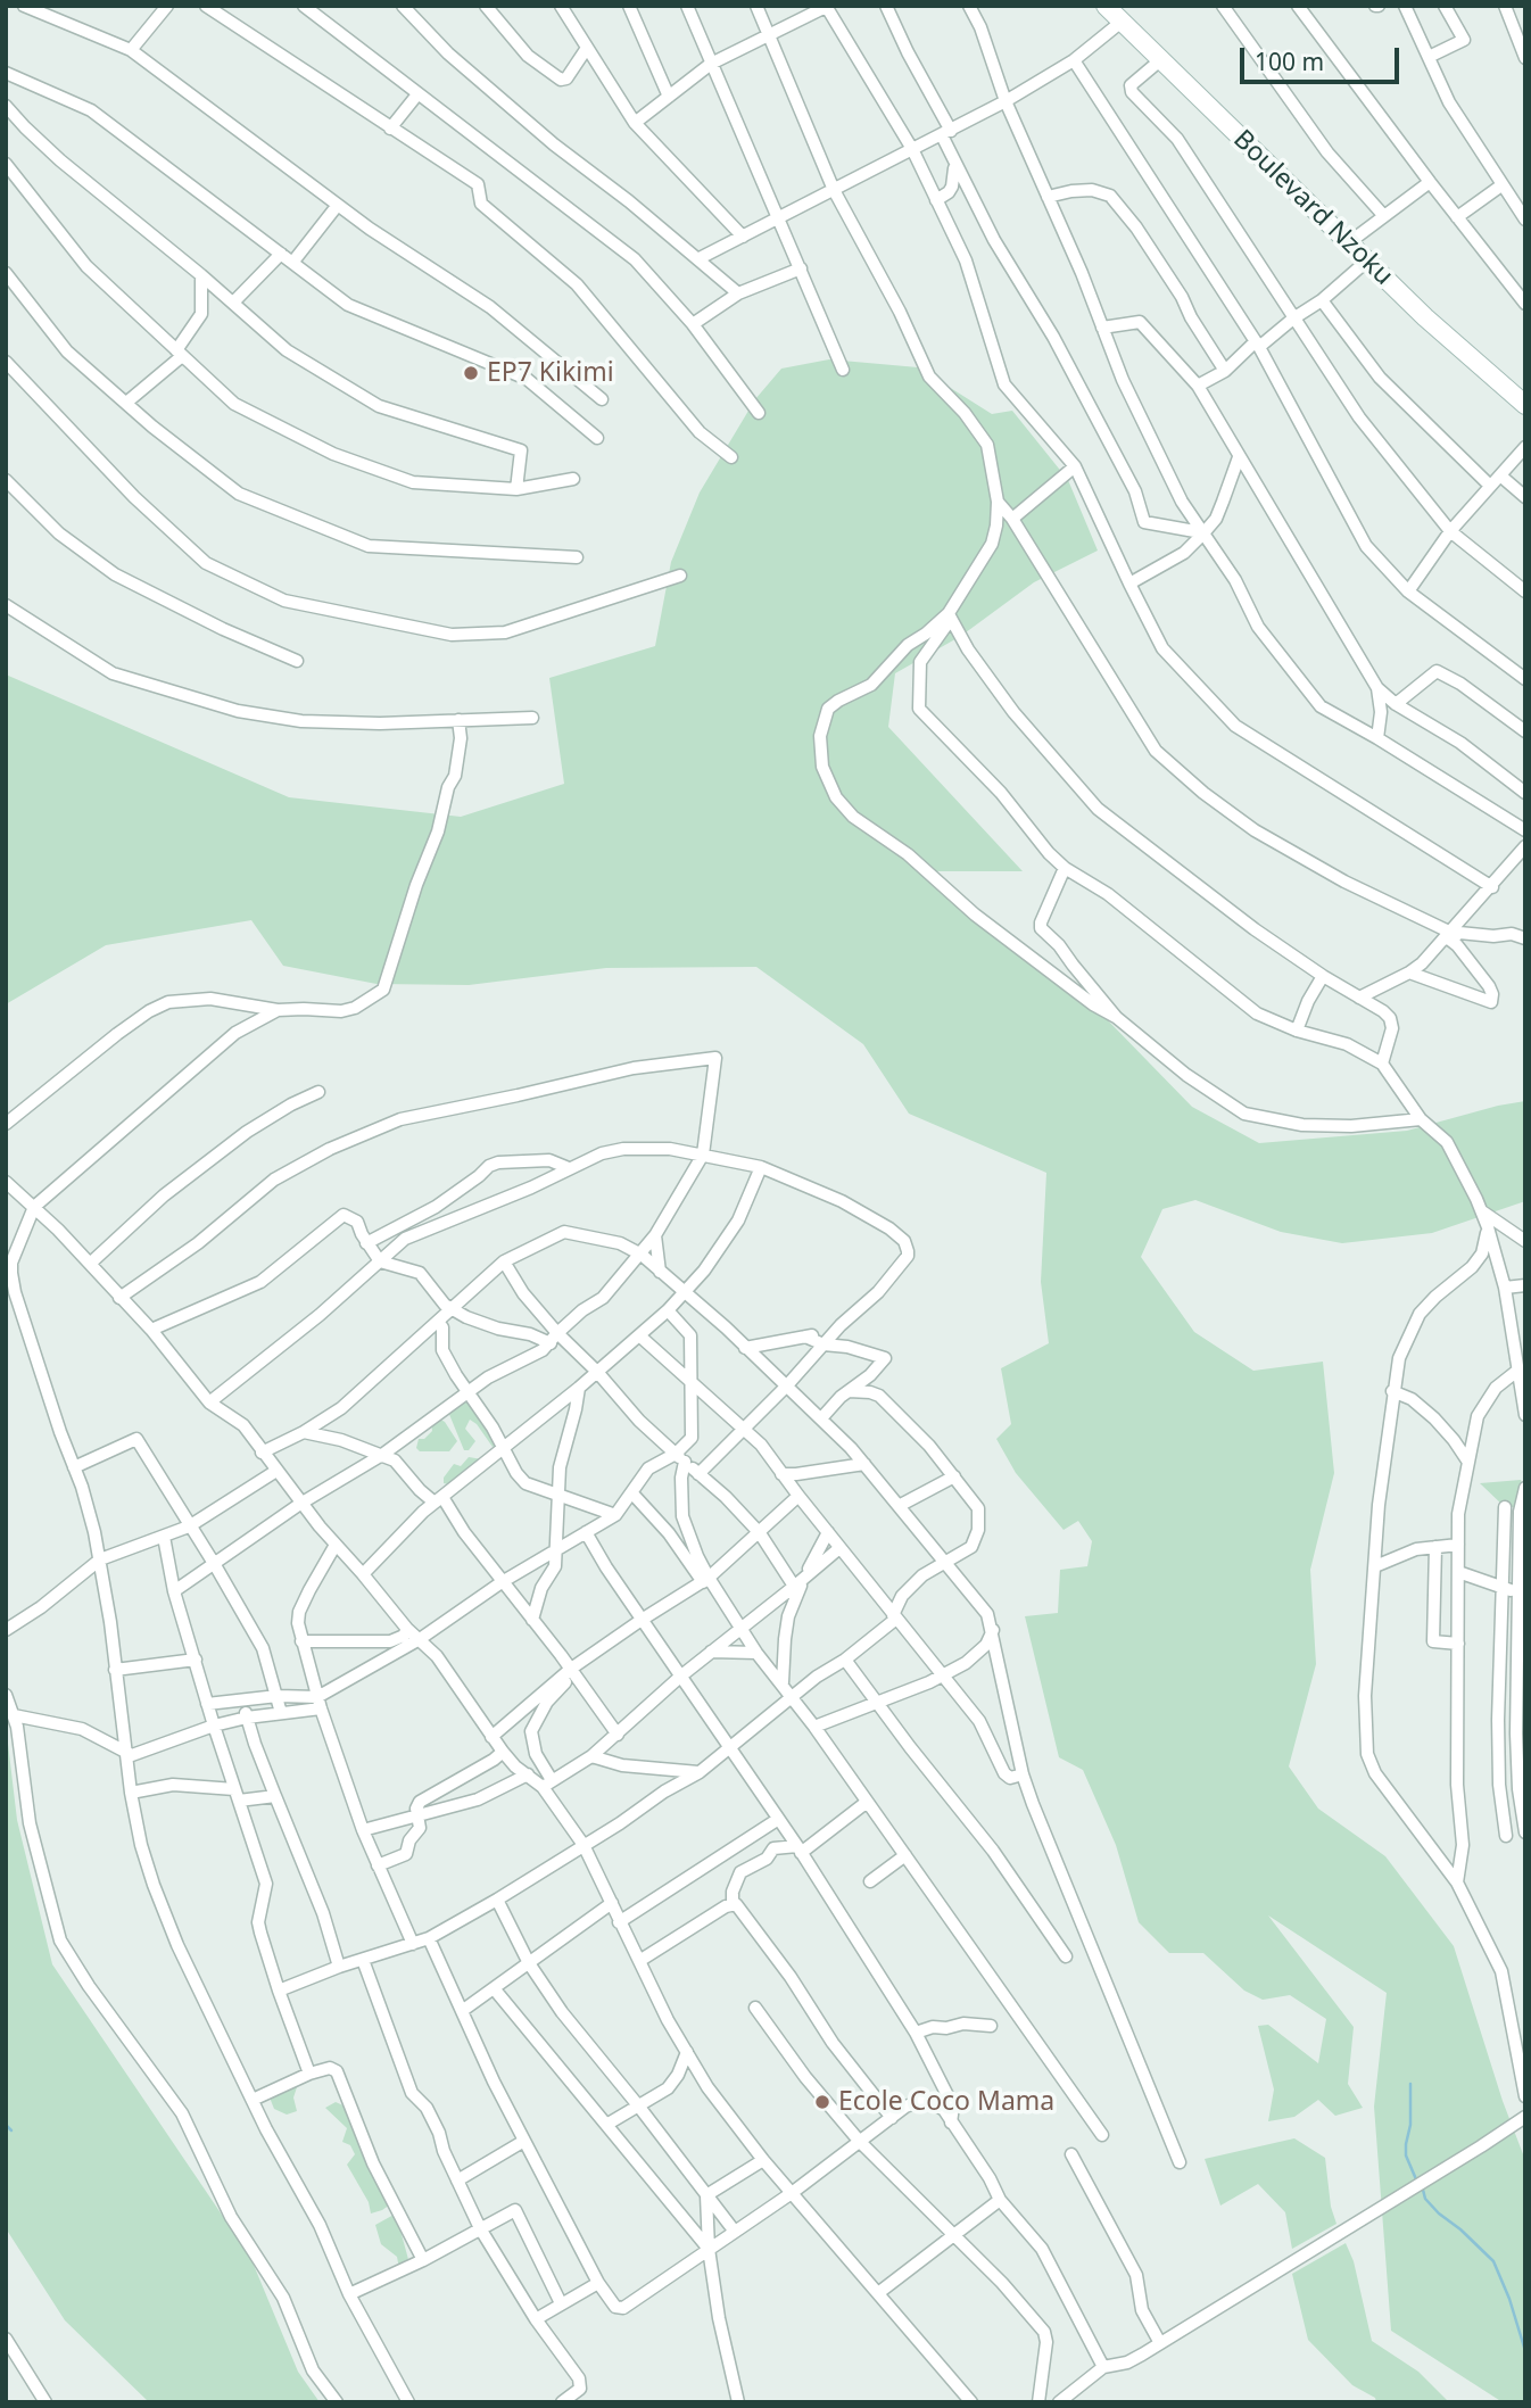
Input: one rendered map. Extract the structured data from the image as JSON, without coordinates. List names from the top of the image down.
{
  "streets": {
    "street": ["Boulevard Nzoku"]
  },
  "places": ["EP7 Kikimi", "Ecole Coco Mama"],
  "scale_bar": "100 m"
}
